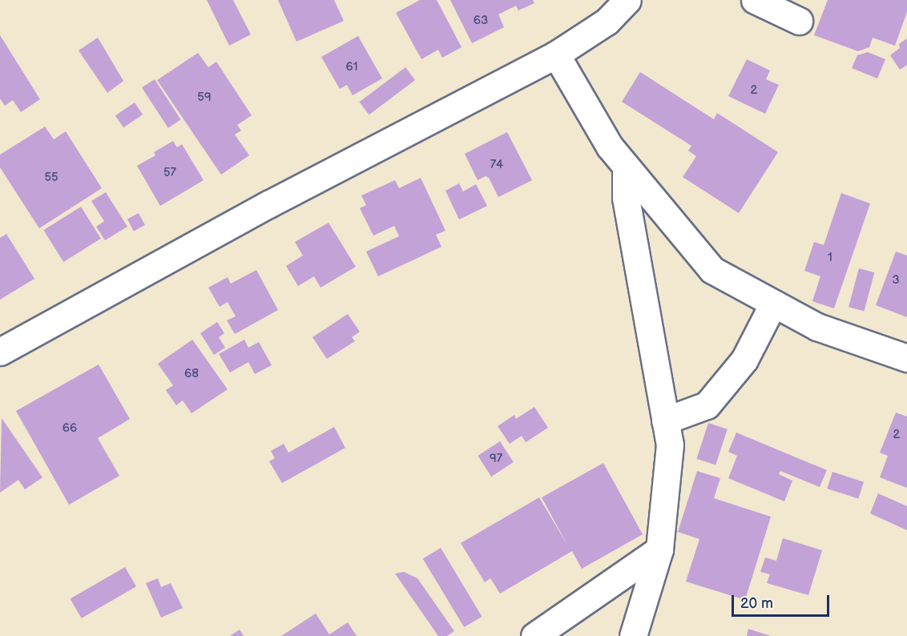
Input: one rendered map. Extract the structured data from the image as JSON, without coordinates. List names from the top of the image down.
{
  "house_numbers": [
    "63",
    "61",
    "2",
    "59",
    "74",
    "57",
    "55",
    "1",
    "3",
    "68",
    "66",
    "2",
    "97"
  ],
  "scale_bar": "20 m"
}
